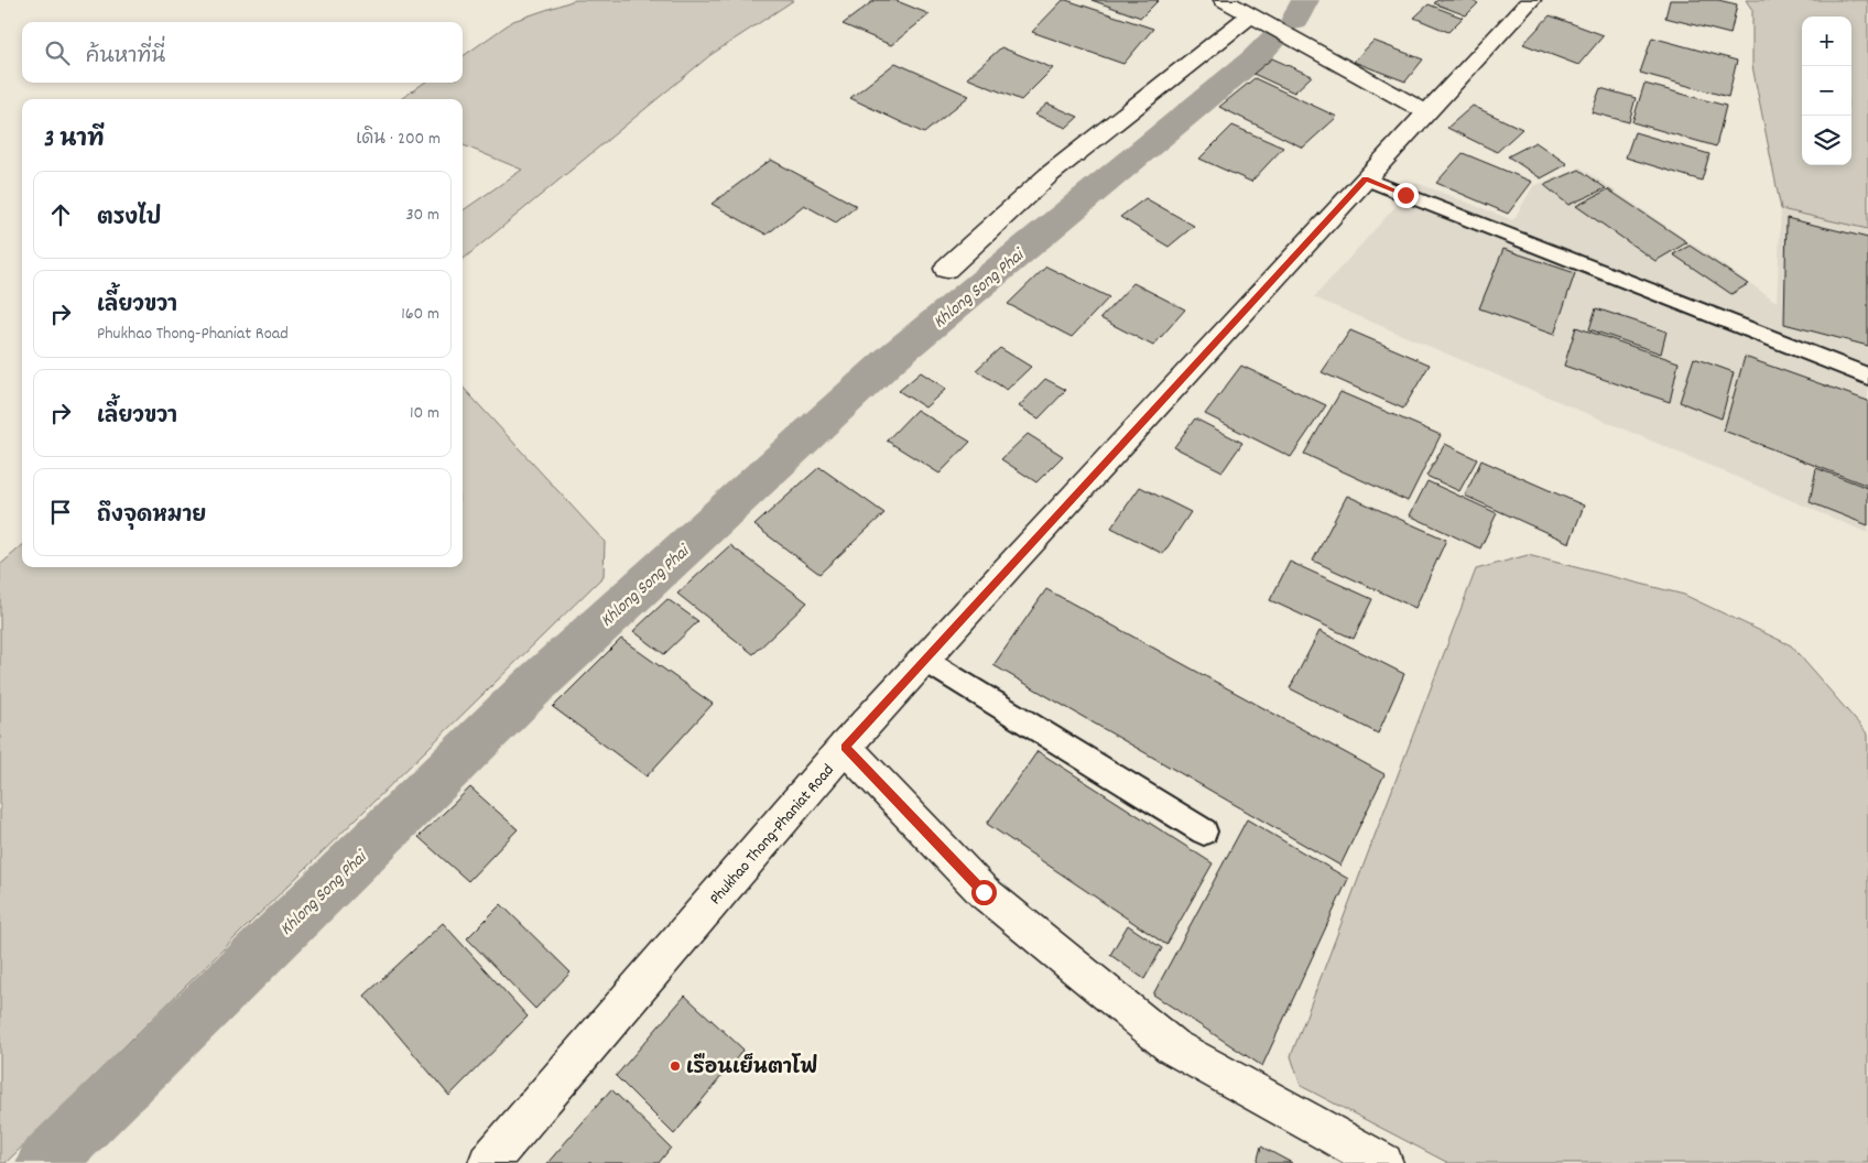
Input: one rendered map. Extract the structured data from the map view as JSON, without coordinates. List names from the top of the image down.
{
  "streets": {
    "street": ["Phukhao Thong-Phaniat Road"]
  },
  "water": ["Khlong Song Phai"],
  "places": ["เรือนเย็นตาโฟ"],
  "page": {
    "map_buttons": ["+", "−"],
    "search": "ค้นหาที่นี่",
    "heading": ["3 นาที", "เดิน · 200 m"],
    "list": [
      ["ตรงไป", "30 m"],
      ["เลี้ยวขวา", "Phukhao Thong-Phaniat Road", "160 m"],
      ["เลี้ยวขวา", "10 m"],
      "ถึงจุดหมาย"
    ]
  }
}
